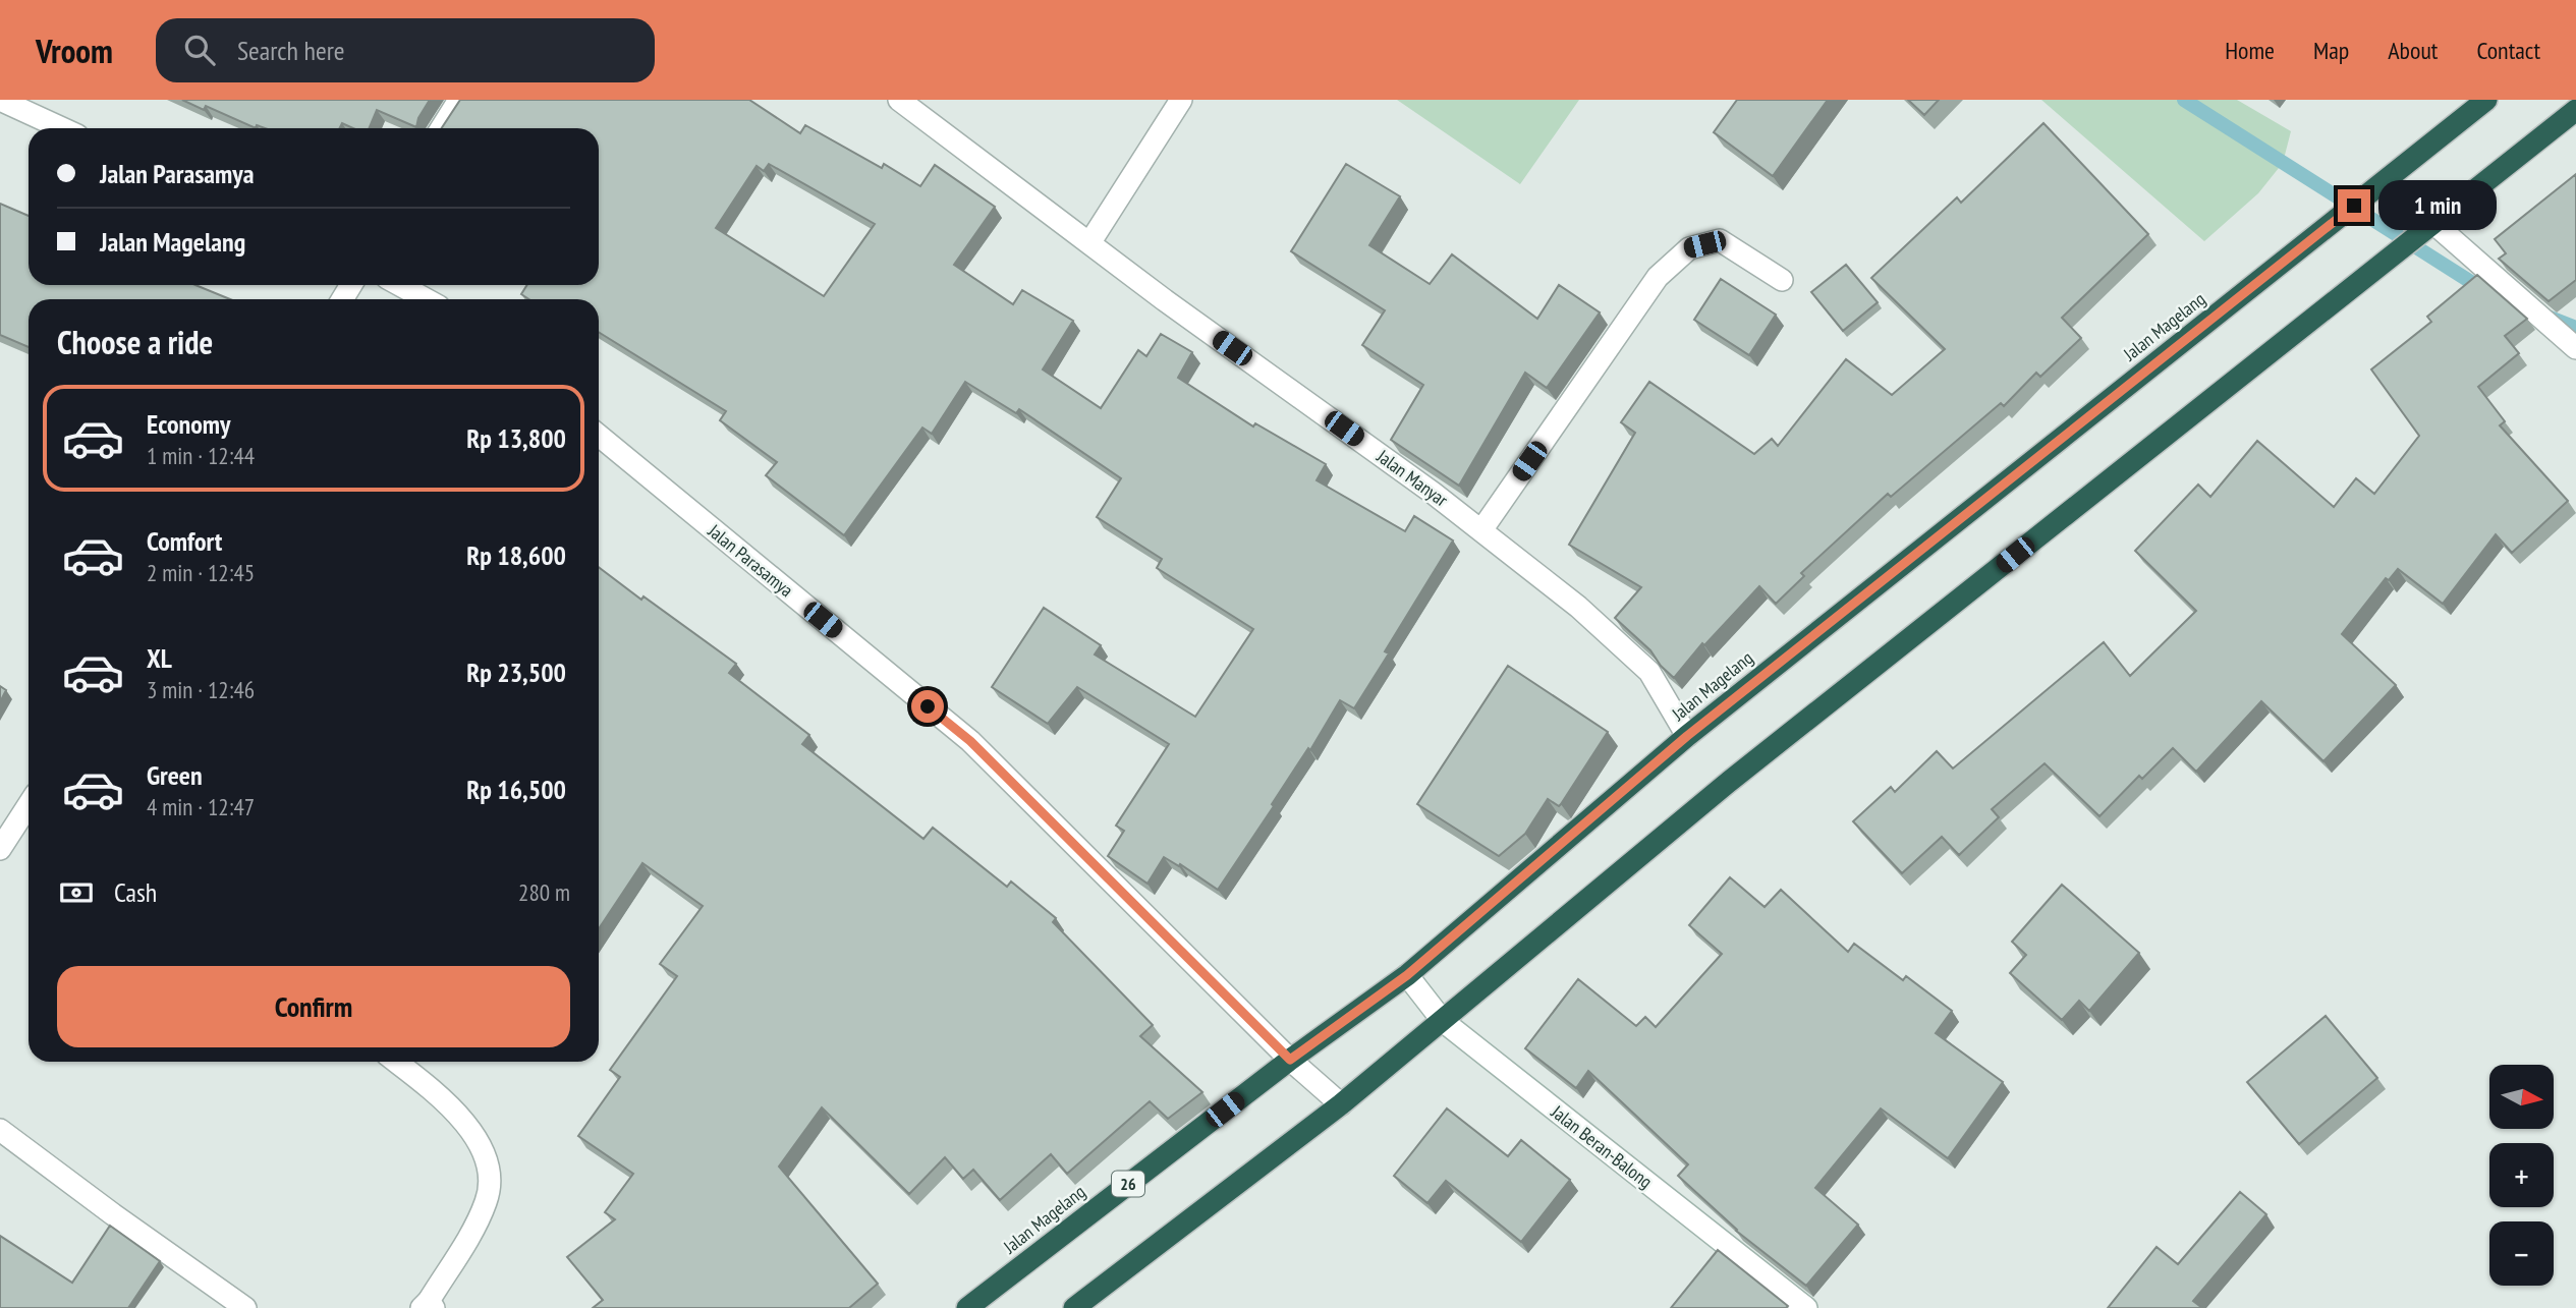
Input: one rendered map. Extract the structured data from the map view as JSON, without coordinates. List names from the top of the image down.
{
  "streets": {
    "highway": ["Jalan Magelang", "26"],
    "street": ["Jalan Manyar", "Jalan Parasamya", "Jalan Beran-Balong"]
  },
  "crossings": [
    ["Jalan Magelang", "Jalan Manyar"],
    ["Jalan Magelang", "Jalan Parasamya"],
    ["Jalan Magelang", "Jalan Beran-Balong"]
  ],
  "north": "right",
  "page": {
    "header": "Vroom",
    "search": "Search here",
    "nav": [
      "Home",
      "Map",
      "About",
      "Contact"
    ],
    "banner": ["Jalan Parasamya", "Jalan Magelang"],
    "bubble": "1 min",
    "heading": "Choose a ride",
    "list": [
      {
        "name": "Economy",
        "note": "1 min · 12:44",
        "value": "Rp 13,800"
      },
      {
        "name": "Comfort",
        "note": "2 min · 12:45",
        "value": "Rp 18,600"
      },
      {
        "name": "XL",
        "note": "3 min · 12:46",
        "value": "Rp 23,500"
      },
      {
        "name": "Green",
        "note": "4 min · 12:47",
        "value": "Rp 16,500"
      }
    ],
    "pay": ["Cash", "280 m"],
    "buttons": "Confirm",
    "map_buttons": ["+", "−"]
  }
}
